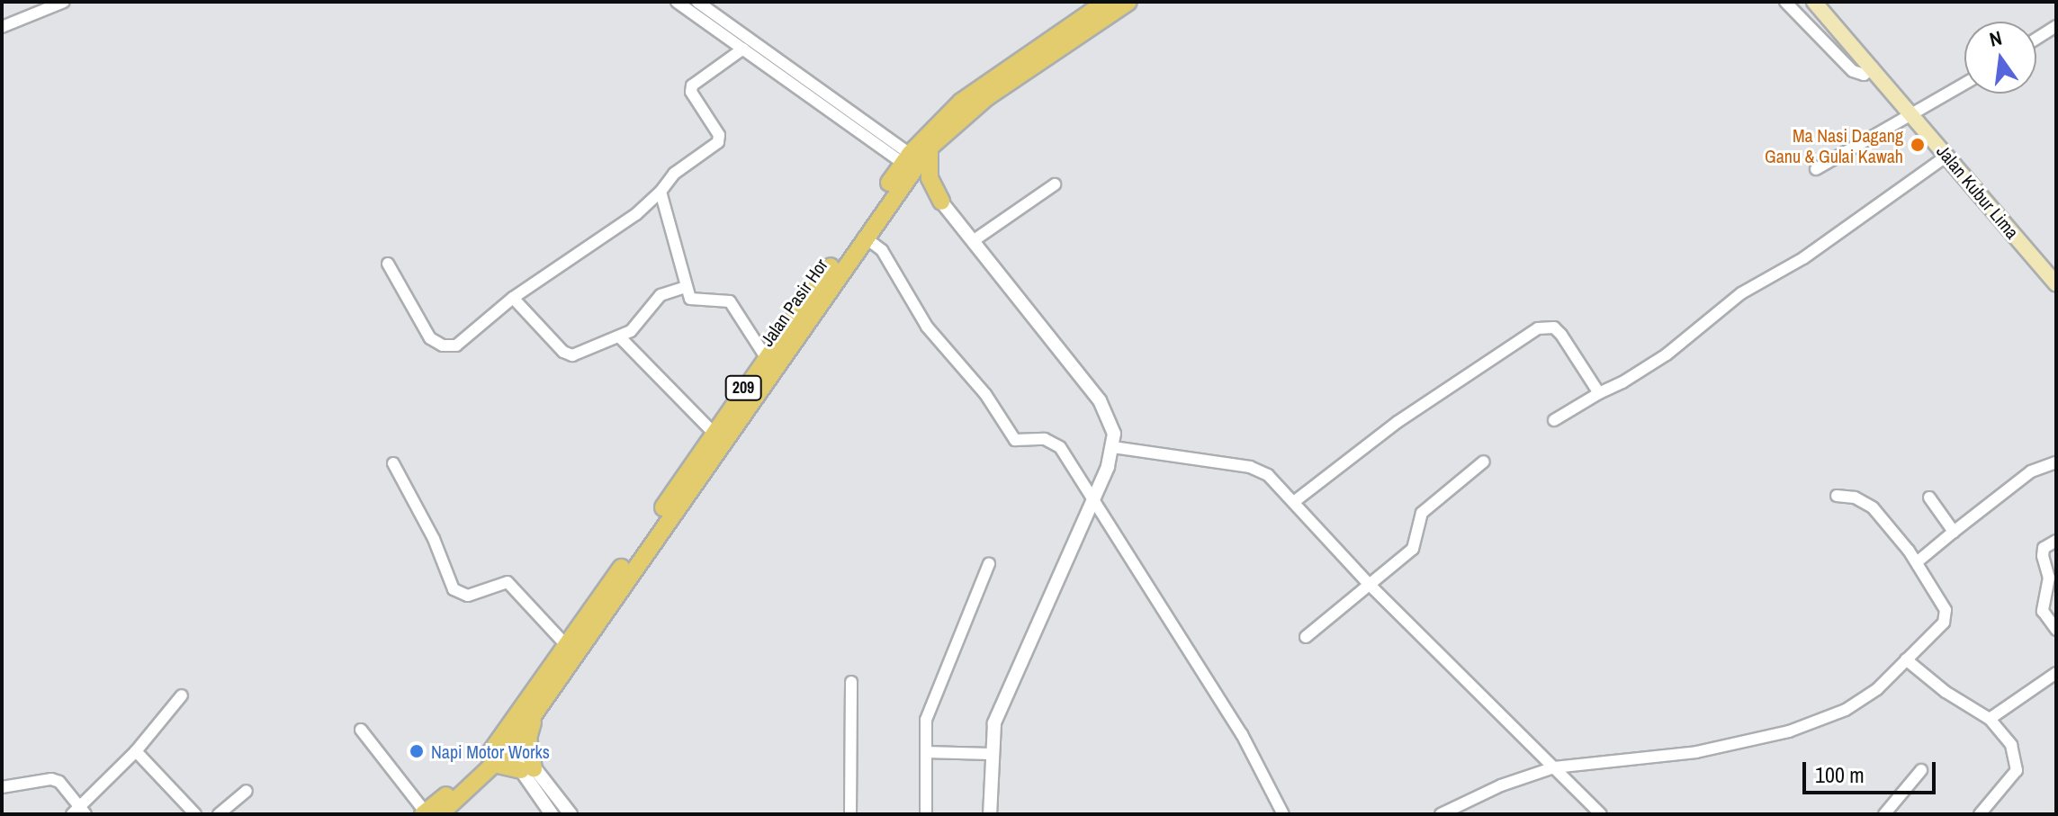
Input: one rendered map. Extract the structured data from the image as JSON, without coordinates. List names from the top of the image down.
{
  "streets": {
    "main road": ["Jalan Kubur Lima", "Jalan Pasir Hor", "209"]
  },
  "places": ["Ma Nasi Dagang Ganu & Gulai Kawah", "Napi Motor Works"],
  "scale_bar": "100 m",
  "north": "top"
}
